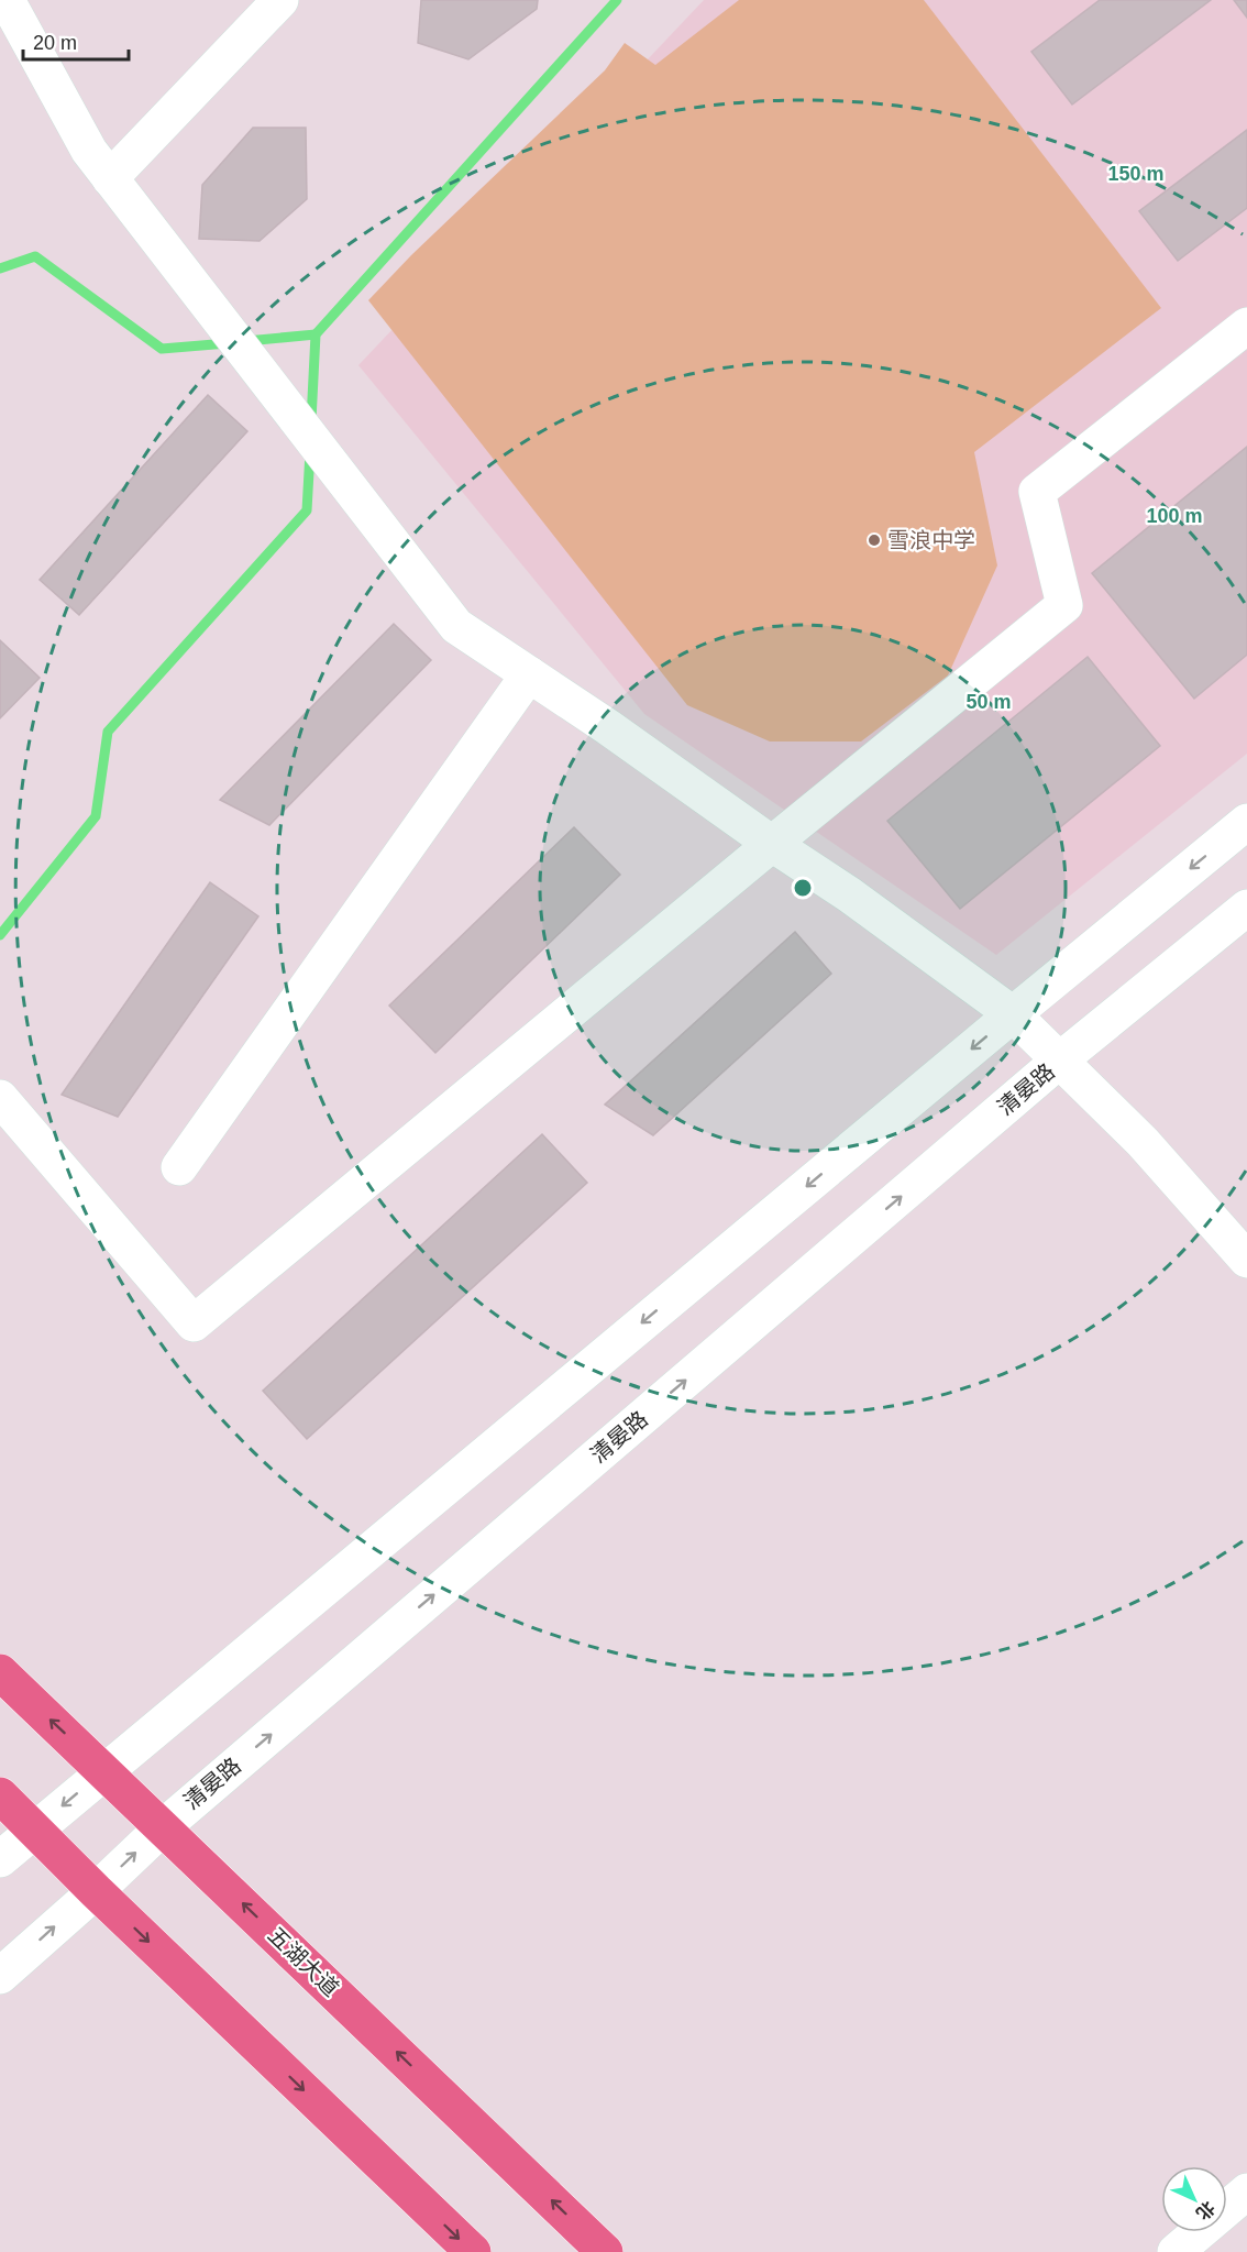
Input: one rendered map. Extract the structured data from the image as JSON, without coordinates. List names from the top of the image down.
{
  "streets": {
    "main road": ["五湖大道"],
    "street": ["清晏路"]
  },
  "crossings": [
    ["清晏路", "五湖大道"]
  ],
  "places": ["雪浪中学"],
  "scale_bar": "20 m",
  "north": "bottom right",
  "rings": ["150 m", "100 m", "50 m"]
}
